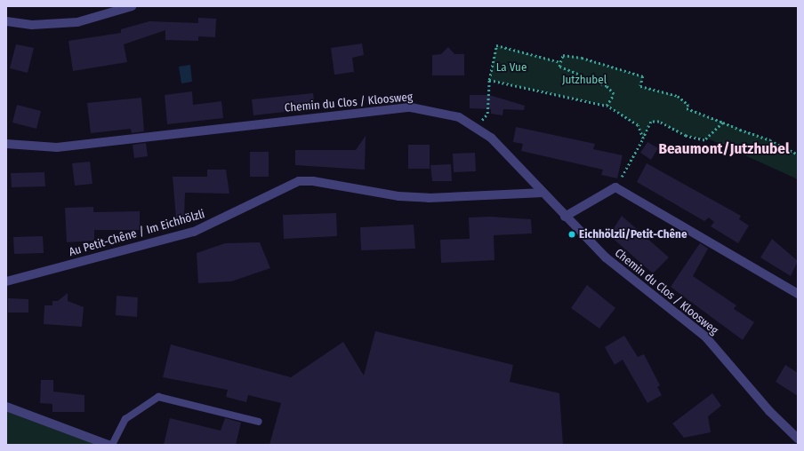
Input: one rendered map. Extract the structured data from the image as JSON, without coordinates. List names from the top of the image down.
{
  "streets": {
    "street": ["Chemin du Clos / Kloosweg", "Au Petit-Chêne / Im Eichhölzli"]
  },
  "crossings": [
    ["Chemin du Clos / Kloosweg", "Au Petit-Chêne / Im Eichhölzli"]
  ],
  "districts": ["Beaumont/Jutzhubel"],
  "parks": ["La Vue", "Jutzhubel"],
  "places": ["Eichhölzli/Petit-Chêne"]
}
